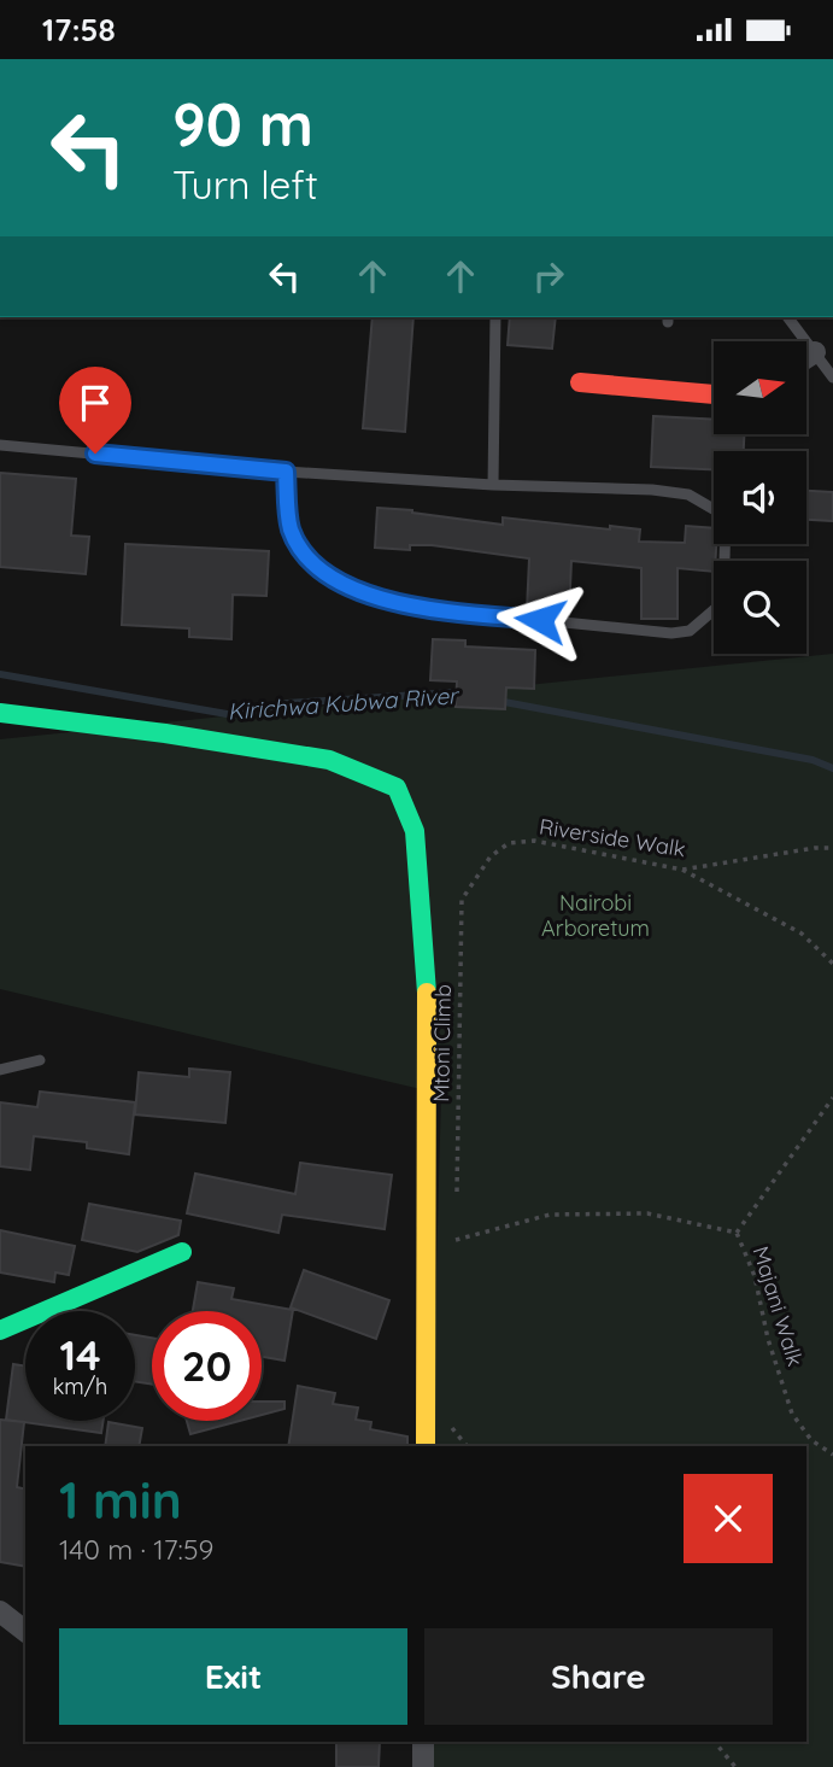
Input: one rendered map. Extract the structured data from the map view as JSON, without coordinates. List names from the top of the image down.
{
  "streets": {
    "path": ["Riverside Walk", "Mtoni Climb", "Majani Walk"]
  },
  "crossings": [
    ["Riverside Walk", "Mtoni Climb"]
  ],
  "water": ["Kirichwa Kubwa River"],
  "parks": ["Nairobi Arboretum"],
  "north": "right",
  "page": {
    "status": "17:58",
    "turn": ["90 m", "Turn left"],
    "speed": "14 km/h",
    "limit": "20",
    "heading": ["1 min", "140 m · 17:59"],
    "buttons": ["Exit", "Share"]
  }
}
